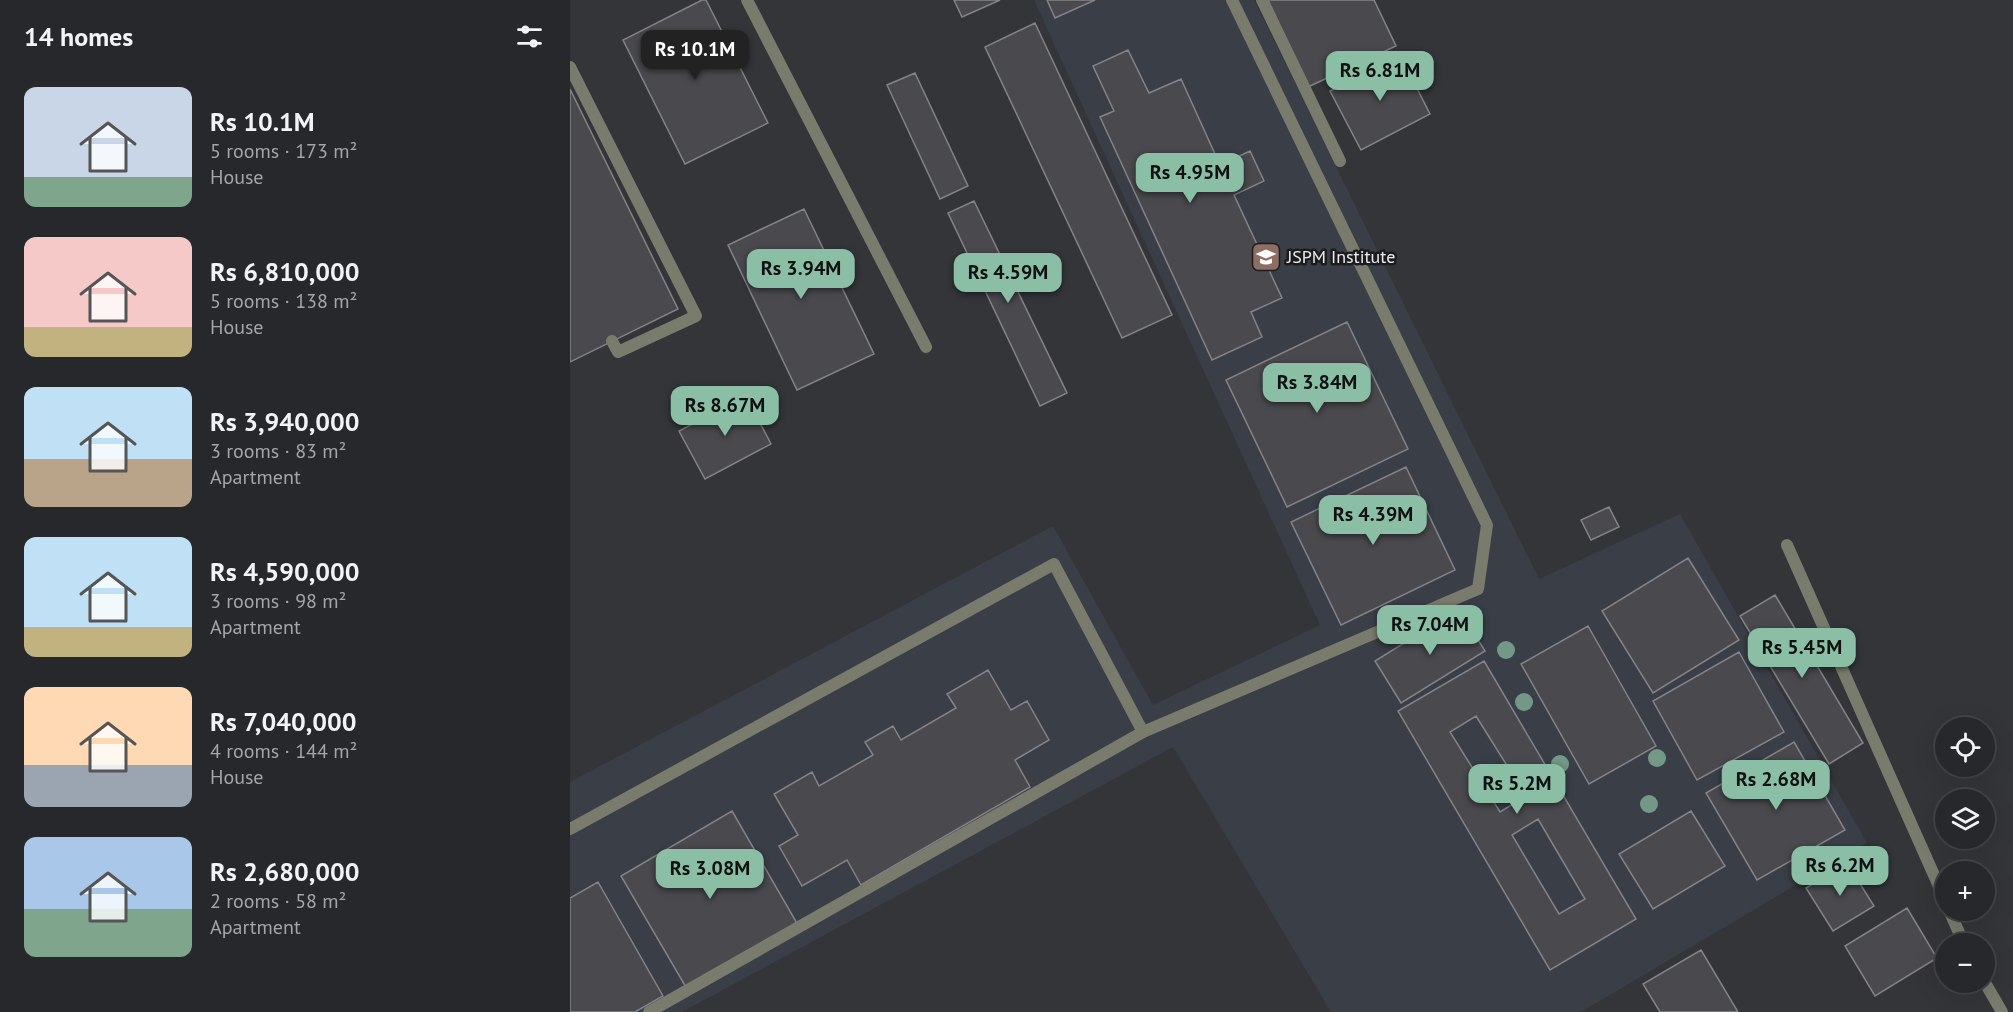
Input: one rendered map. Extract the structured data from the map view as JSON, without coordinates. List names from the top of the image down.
{
  "places": {
    "school or university": ["JSPM Institute"]
  },
  "page": {
    "heading": "14 homes",
    "price": [
      "Rs 10.1M",
      "Rs 6.81M",
      "Rs 4.95M",
      "Rs 3.94M",
      "Rs 4.59M",
      "Rs 3.84M",
      "Rs 8.67M",
      "Rs 4.39M",
      "Rs 7.04M",
      "Rs 5.45M",
      "Rs 2.68M",
      "Rs 5.2M",
      "Rs 6.2M",
      "Rs 3.08M"
    ],
    "list": [
      {
        "name": "Rs 10.1M",
        "note": "5 rooms · 173 m² · House"
      },
      {
        "name": "Rs 6,810,000",
        "note": "5 rooms · 138 m² · House"
      },
      {
        "name": "Rs 3,940,000",
        "note": "3 rooms · 83 m² · Apartment"
      },
      {
        "name": "Rs 4,590,000",
        "note": "3 rooms · 98 m² · Apartment"
      },
      {
        "name": "Rs 7,040,000",
        "note": "4 rooms · 144 m² · House"
      },
      {
        "name": "Rs 2,680,000",
        "note": "2 rooms · 58 m² · Apartment"
      }
    ],
    "map_buttons": ["+", "−"]
  }
}
